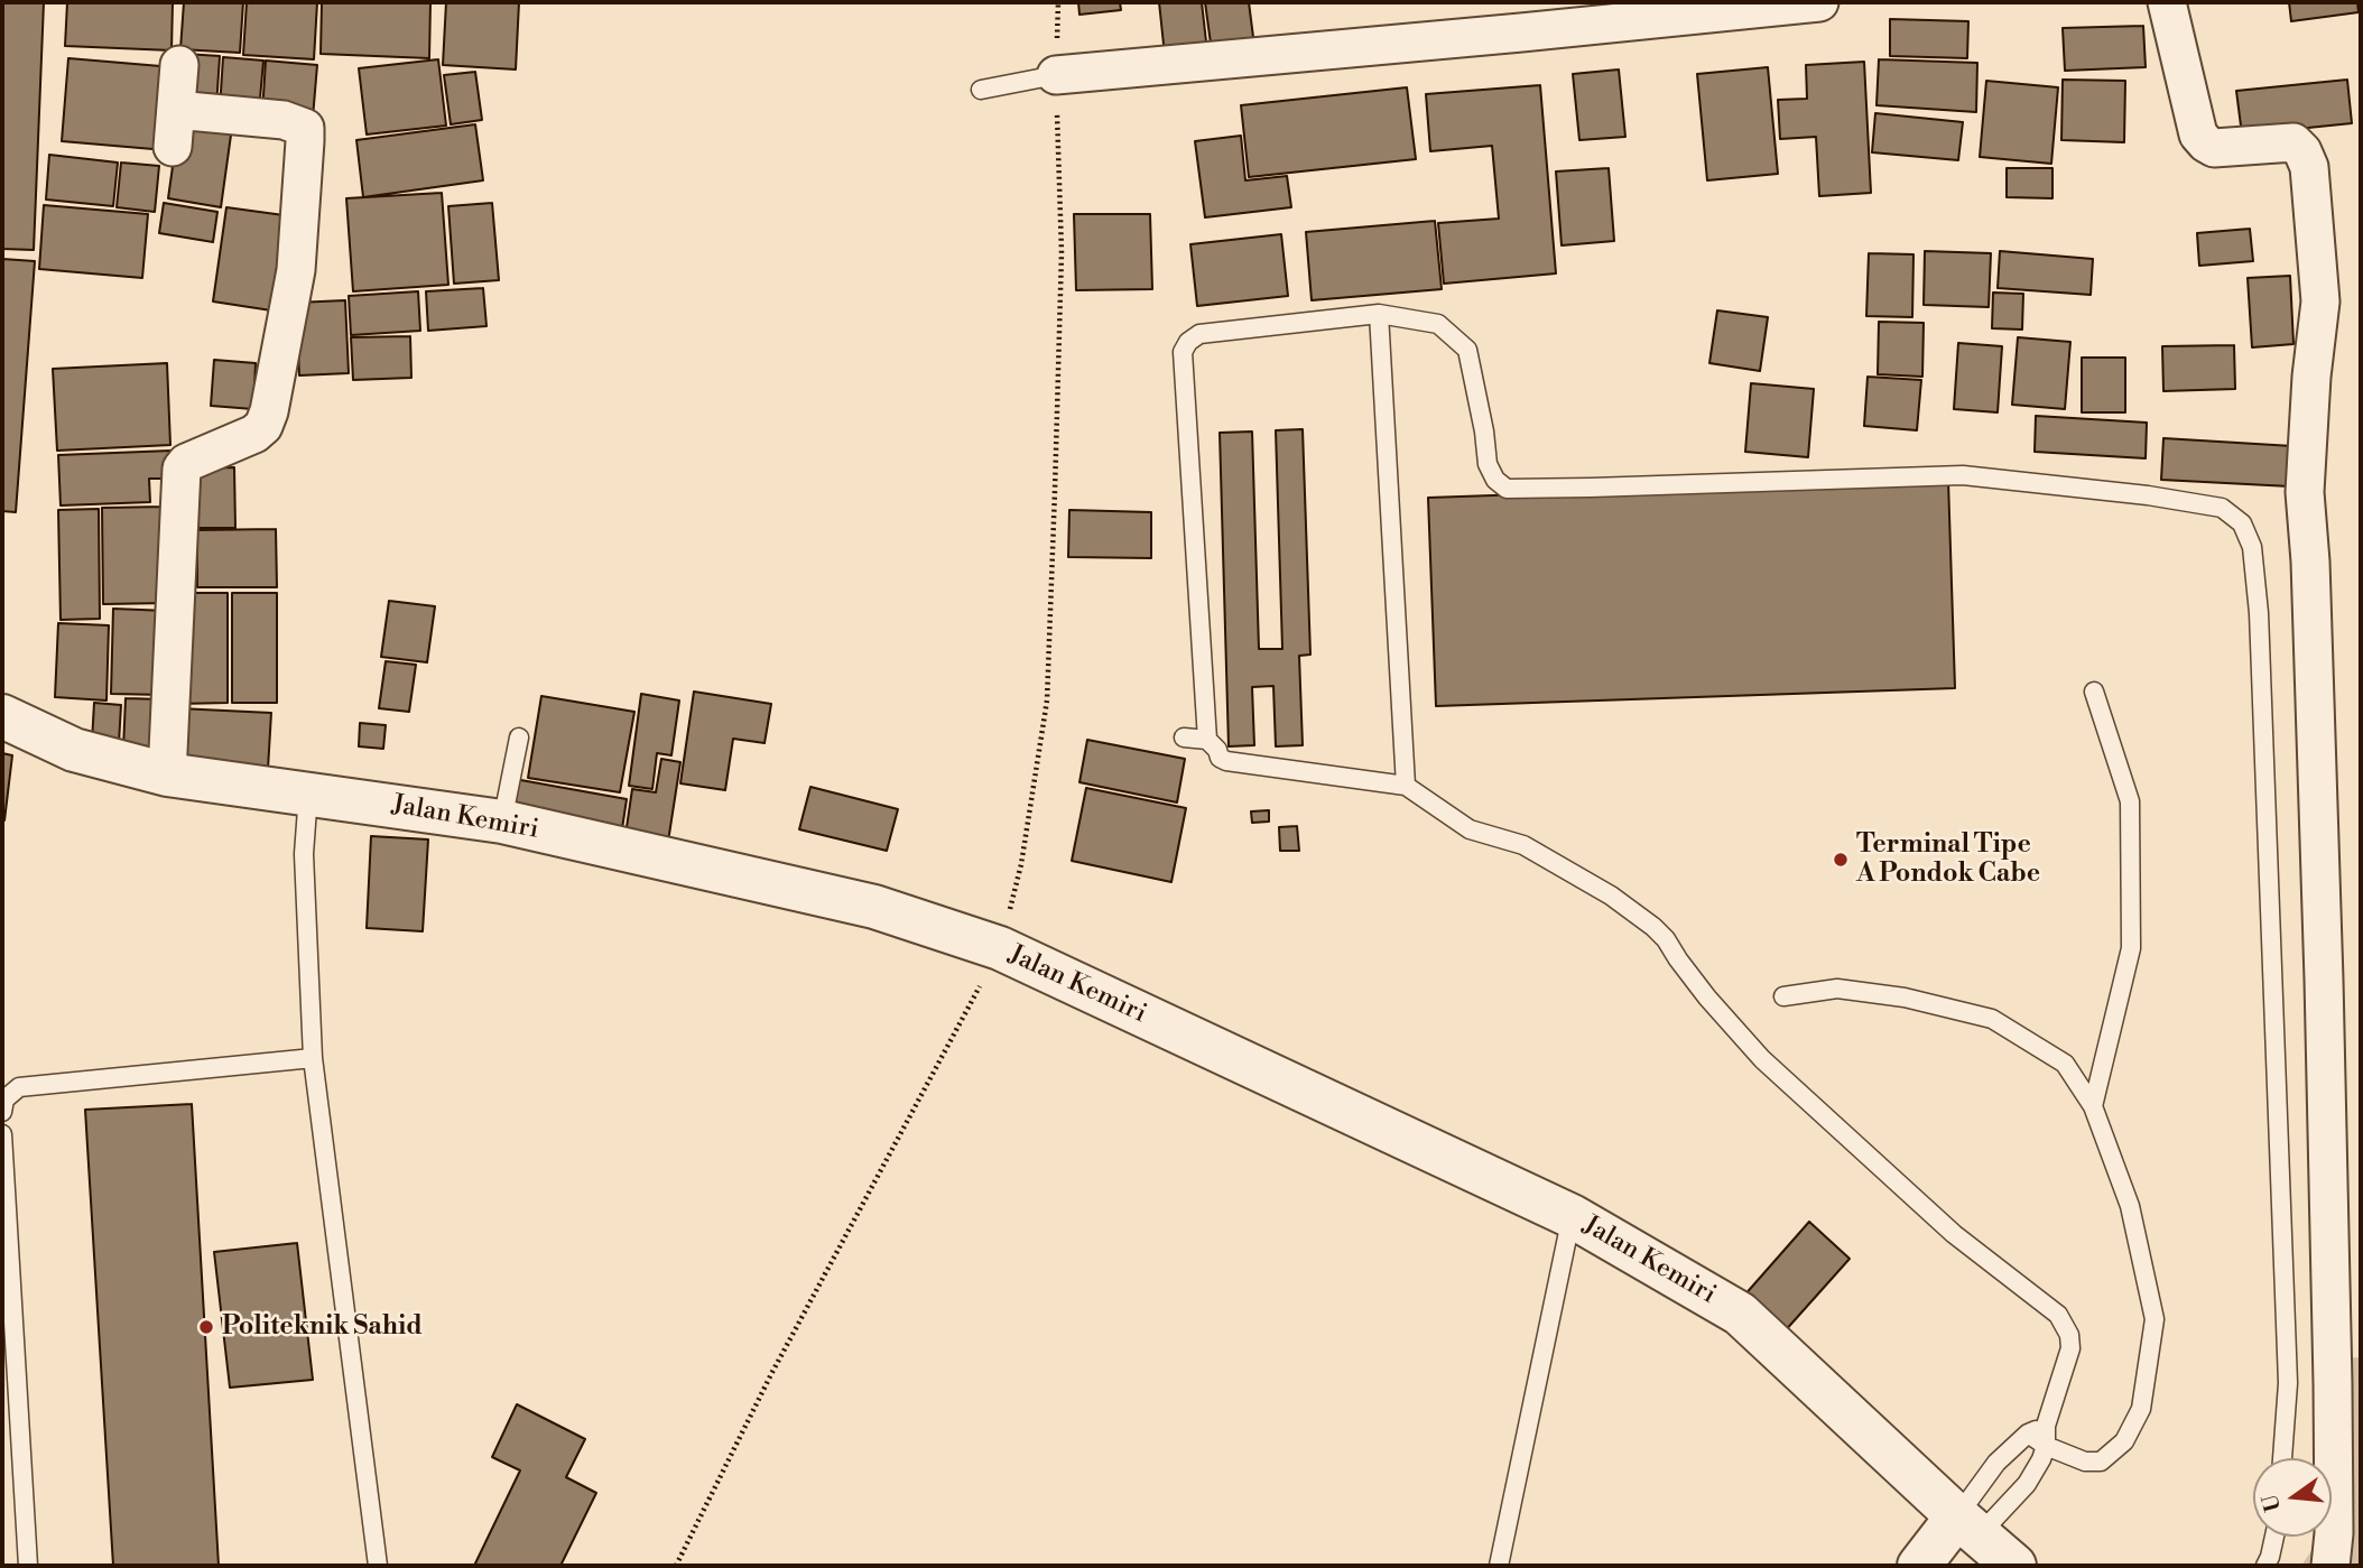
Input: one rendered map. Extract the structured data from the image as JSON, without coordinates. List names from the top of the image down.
{
  "streets": {
    "street": ["Jalan Kemiri"]
  },
  "places": ["Terminal Tipe A Pondok Cabe", "Politeknik Sahid"],
  "north": "left"
}
